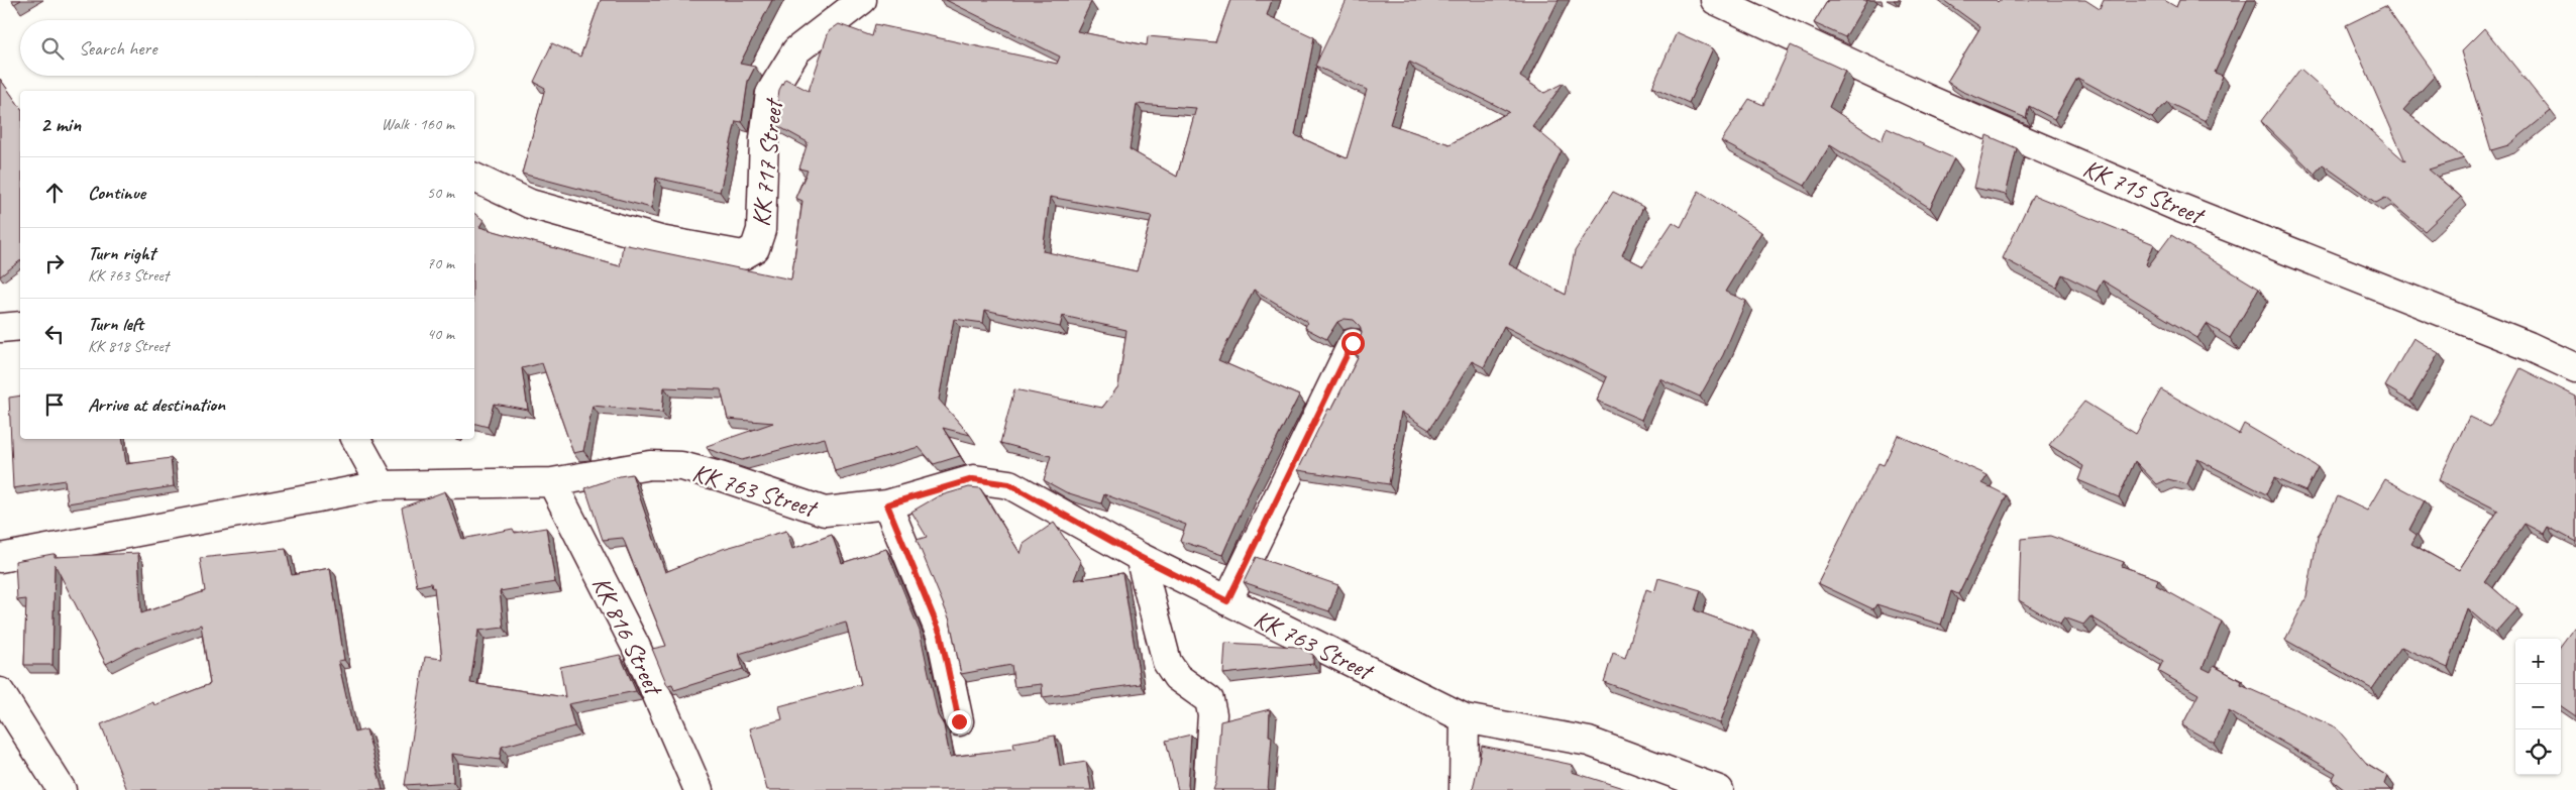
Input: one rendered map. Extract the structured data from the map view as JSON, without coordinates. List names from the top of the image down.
{
  "streets": {
    "street": [
      "KK 717 Street",
      "KK 715 Street",
      "KK 763 Street",
      "KK 816 Street"
    ]
  },
  "crossings": [
    ["KK 763 Street", "KK 816 Street"]
  ],
  "page": {
    "search": "Search here",
    "heading": ["2 min", "Walk · 160 m"],
    "list": [
      ["Continue", "50 m"],
      ["Turn right", "KK 763 Street", "70 m"],
      ["Turn left", "KK 818 Street", "40 m"],
      "Arrive at destination"
    ],
    "map_buttons": ["+", "−"]
  }
}
